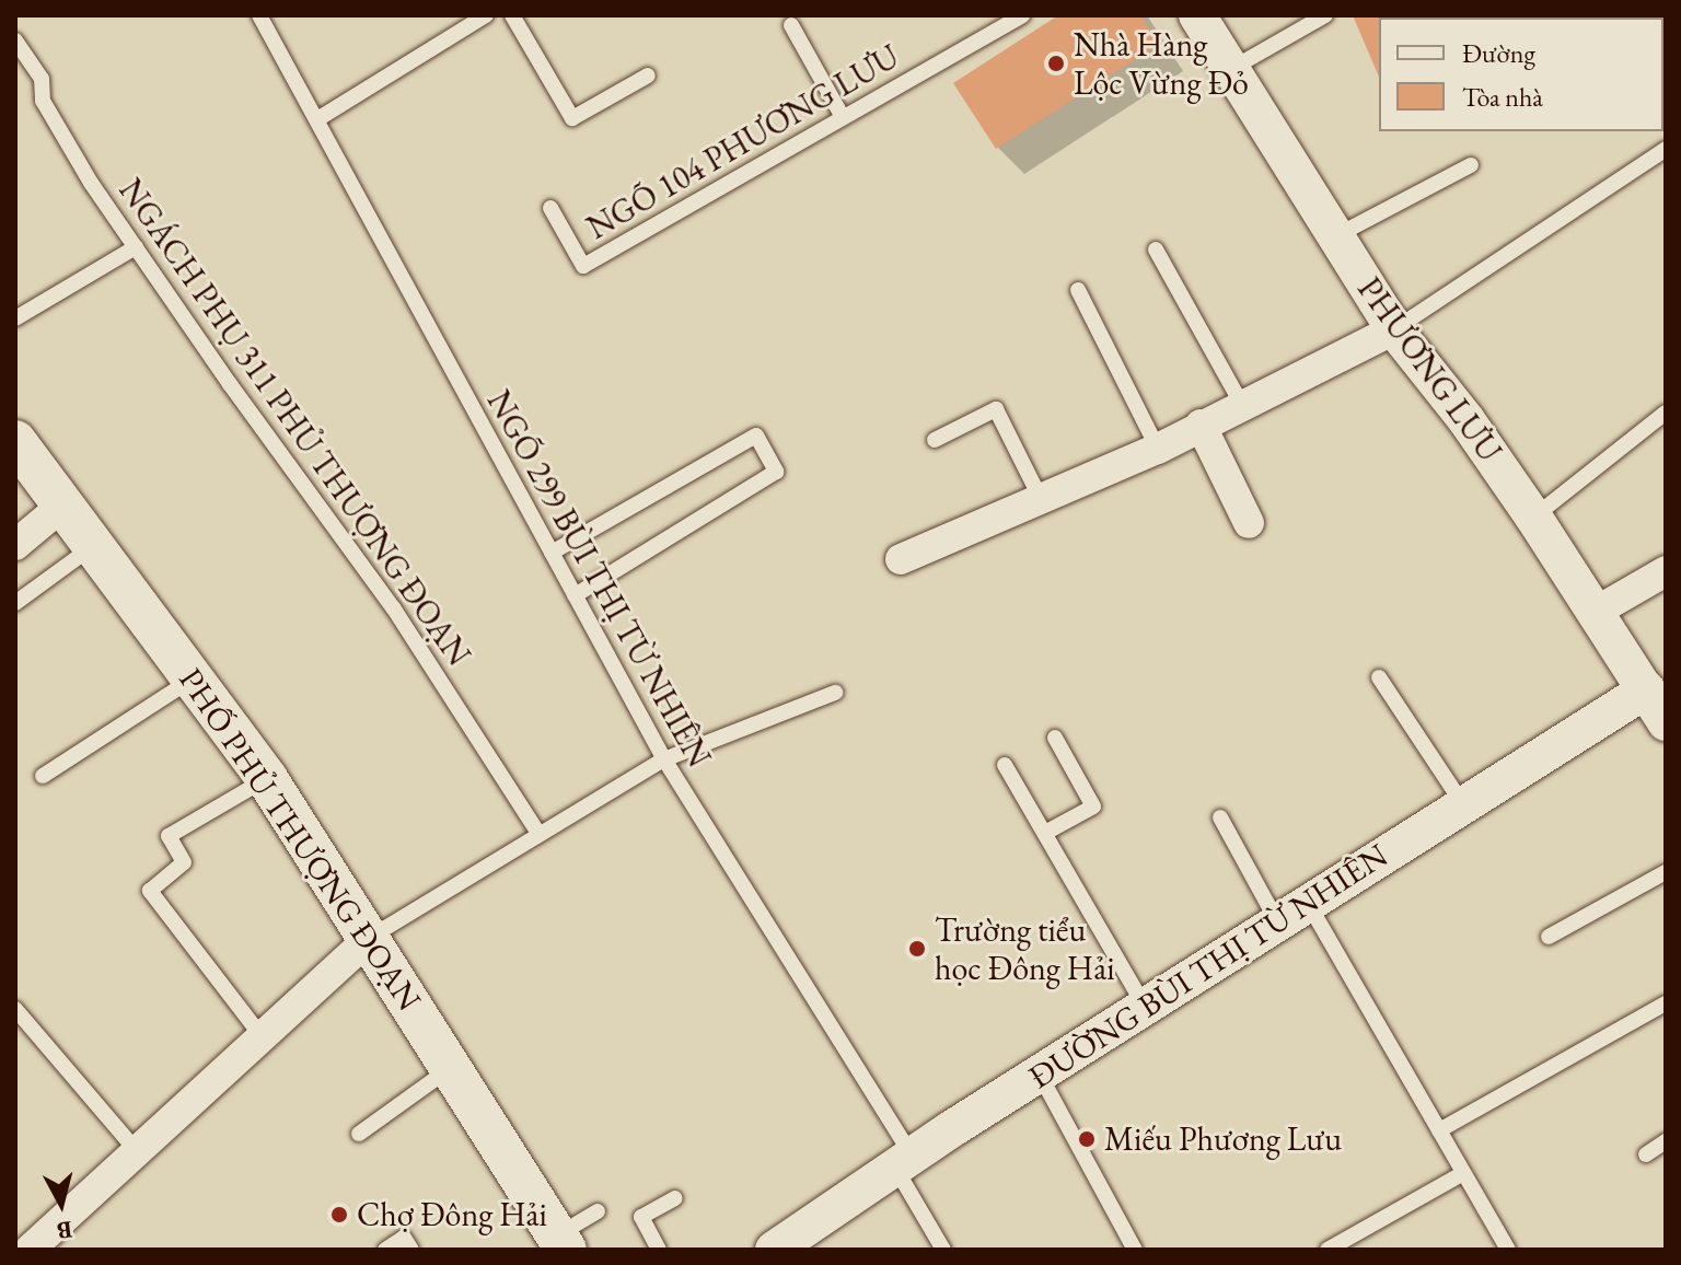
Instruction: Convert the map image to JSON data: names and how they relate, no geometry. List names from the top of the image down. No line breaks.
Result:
{"streets":{"main road":["PHỐ PHỦ THƯỢNG ĐOẠN"],"street":["PHƯƠNG LƯU","ĐƯỜNG BÙI THỊ TỪ NHIÊN"],"lane":["NGÕ 104 PHƯƠNG LƯU","NGÁCH PHỤ 311 PHỦ THƯỢNG ĐOẠN","NGÕ 299 BÙI THỊ TỪ NHIÊN"]},"crossings":[["PHƯƠNG LƯU","ĐƯỜNG BÙI THỊ TỪ NHIÊN"],["NGÕ 299 BÙI THỊ TỪ NHIÊN","ĐƯỜNG BÙI THỊ TỪ NHIÊN"]],"places":["Nhà Hàng Lộc Vừng Đỏ","Trường tiểu học Đông Hải","Miếu Phương Lưu","Chợ Đông Hải"],"legend":["Đường","Tòa nhà"],"north":"bottom"}
